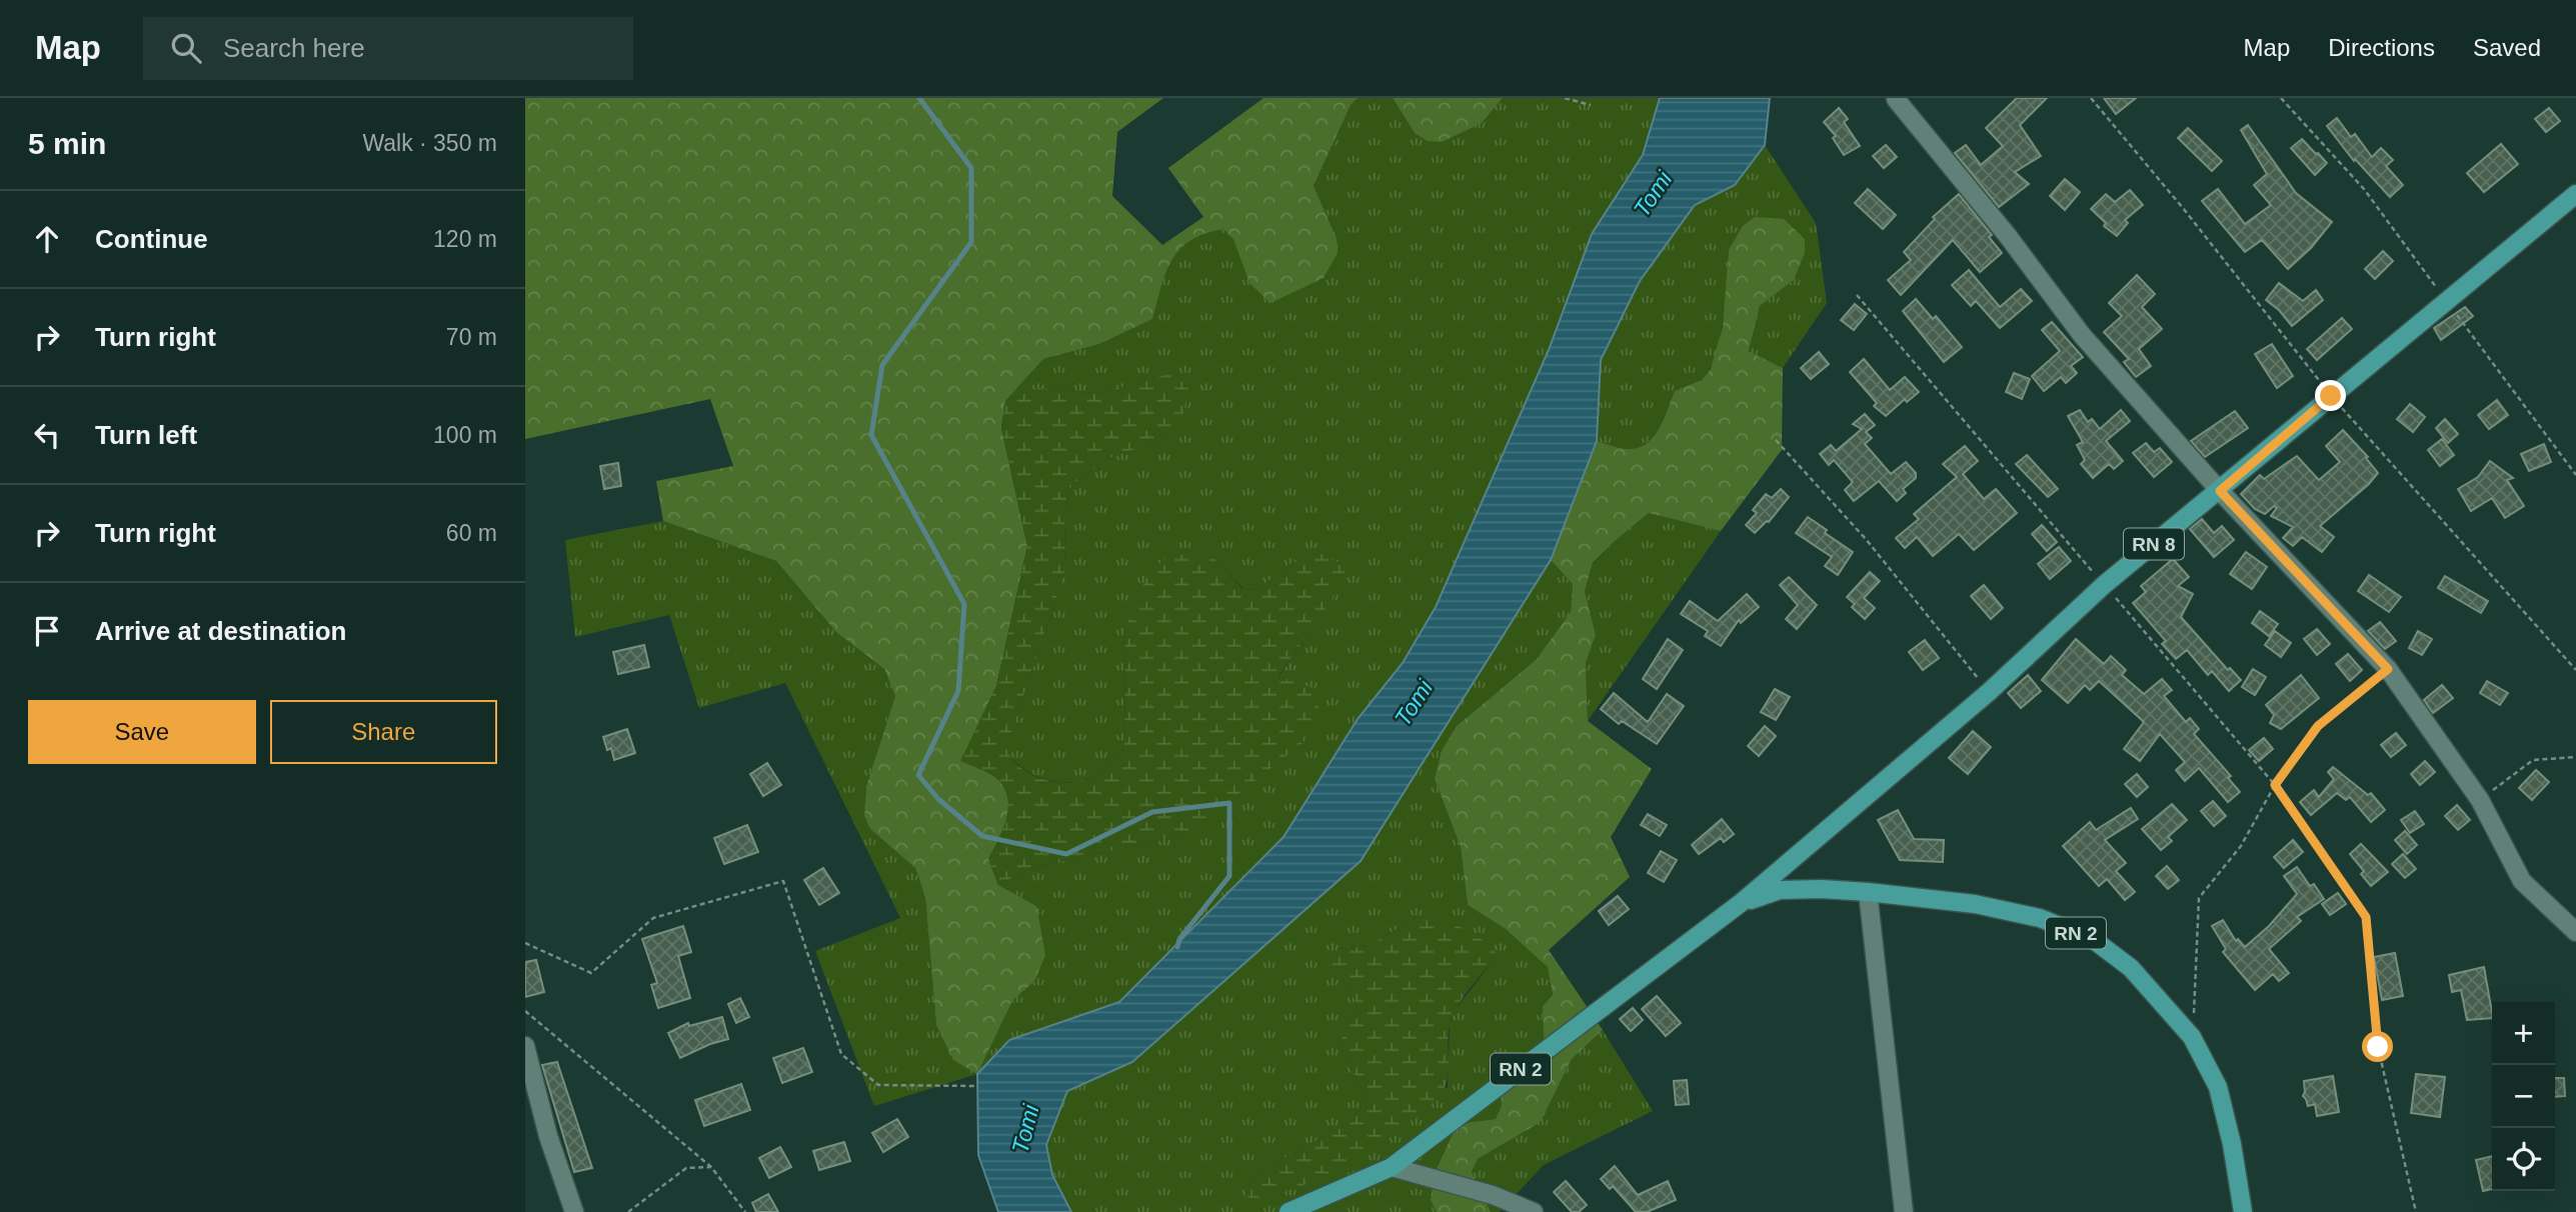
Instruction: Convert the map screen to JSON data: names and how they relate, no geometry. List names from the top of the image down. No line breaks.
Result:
{"streets":{"main road":["RN 8","RN 2"]},"crossings":[["RN 8","RN 2"]],"water":["Tomi"],"page":{"header":"Map","search":"Search here","nav":["Map","Directions","Saved"],"heading":["5 min","Walk · 350 m"],"list":[["Continue","120 m"],["Turn right","70 m"],["Turn left","100 m"],["Turn right","60 m"],"Arrive at destination"],"buttons":["Save","Share"],"map_buttons":["+","−"]}}
